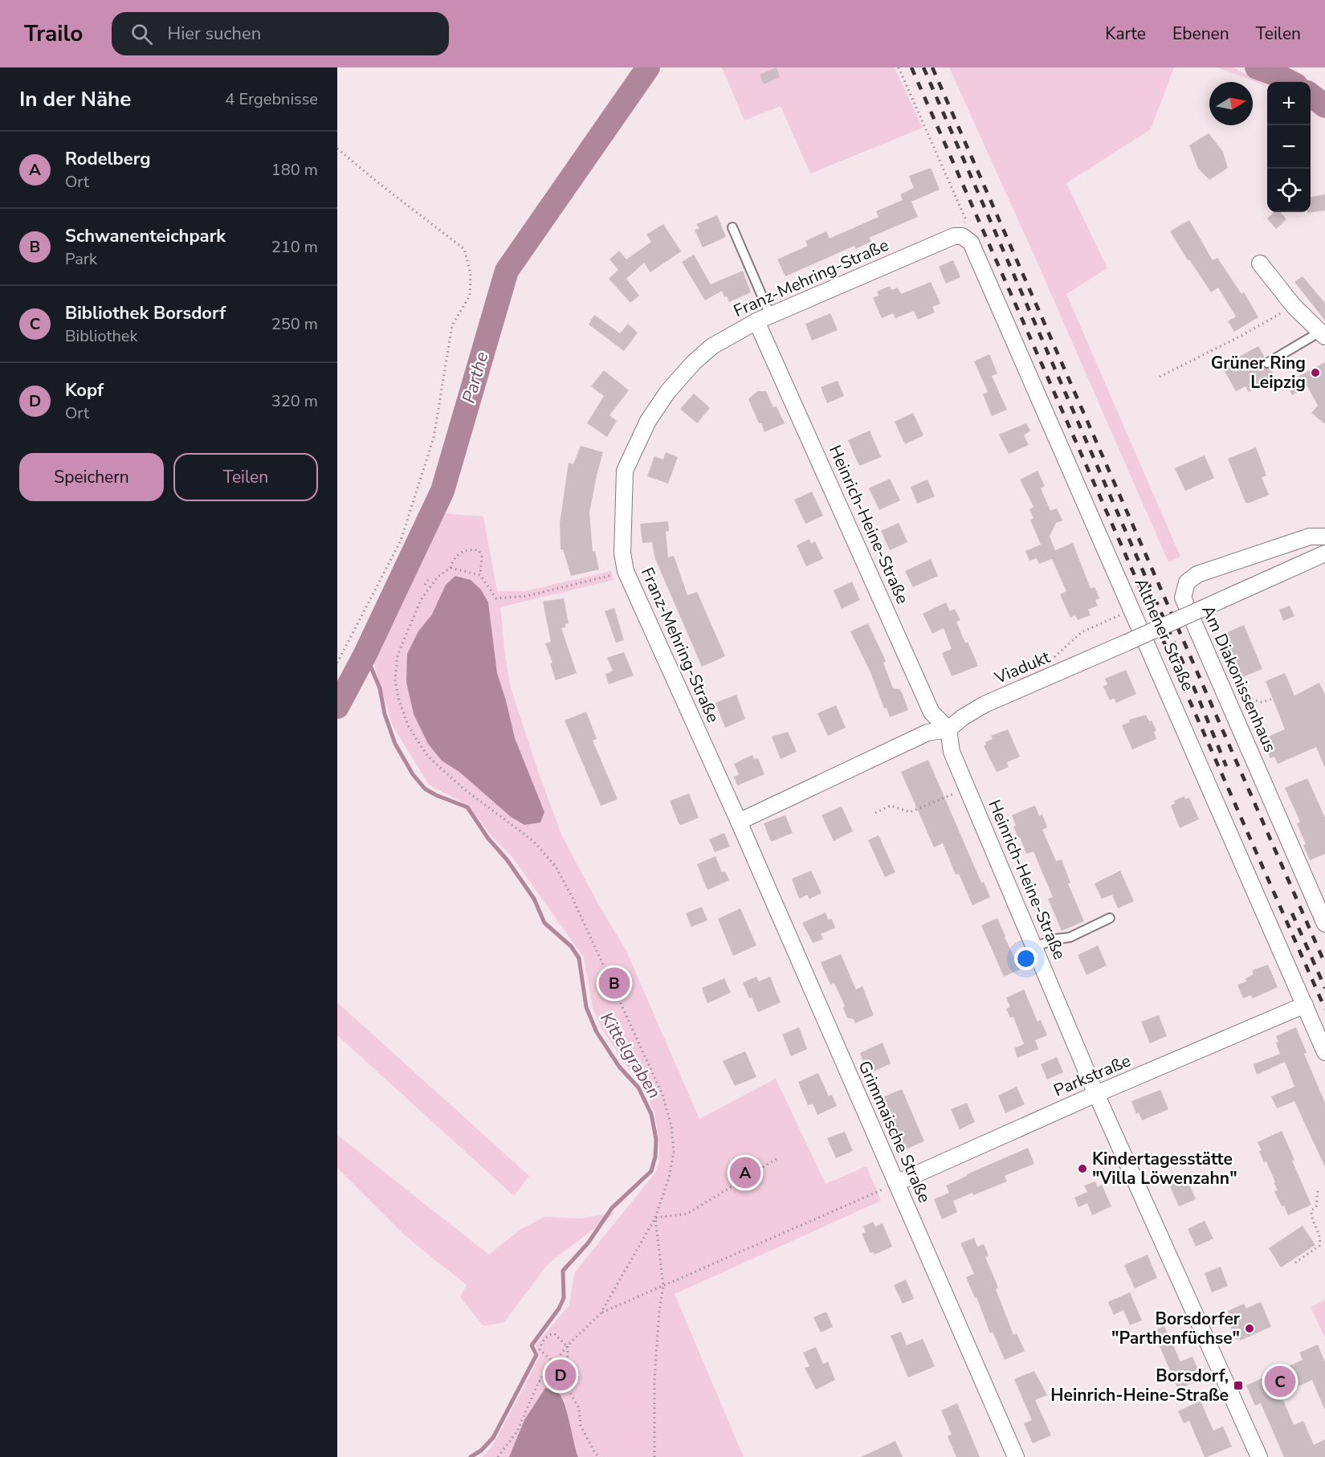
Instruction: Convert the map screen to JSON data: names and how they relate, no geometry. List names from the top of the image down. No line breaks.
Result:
{"streets":{"street":["Franz-Mehring-Straße","Heinrich-Heine-Straße","Althener Straße","Viadukt","Am Diakonissenhaus","Parkstraße","Grimmaische Straße"]},"crossings":[["Franz-Mehring-Straße","Heinrich-Heine-Straße"],["Franz-Mehring-Straße","Althener Straße"],["Franz-Mehring-Straße","Viadukt"],["Franz-Mehring-Straße","Grimmaische Straße"],["Heinrich-Heine-Straße","Viadukt"],["Heinrich-Heine-Straße","Parkstraße"],["Althener Straße","Parkstraße"],["Viadukt","Grimmaische Straße"],["Parkstraße","Grimmaische Straße"]],"water":["Parthe","Kittelgraben"],"places":{"other":["Grüner Ring Leipzig","Kindertagesstätte \"Villa Löwenzahn\"","Borsdorfer \"Parthenfüchse\""],"transit":["Borsdorf, Heinrich-Heine-Straße"]},"north":"right","page":{"header":"Trailo","search":"Hier suchen","nav":["Karte","Ebenen","Teilen"],"heading":["In der Nähe","4 Ergebnisse"],"map_buttons":["+","−"],"list":[{"mark":"A","name":"Rodelberg","note":"Ort","value":"180 m"},{"mark":"B","name":"Schwanenteichpark","note":"Park","value":"210 m"},{"mark":"C","name":"Bibliothek Borsdorf","note":"Bibliothek","value":"250 m"},{"mark":"D","name":"Kopf","note":"Ort","value":"320 m"}],"buttons":["Speichern","Teilen"],"pins":["B","A","D","C"]}}
